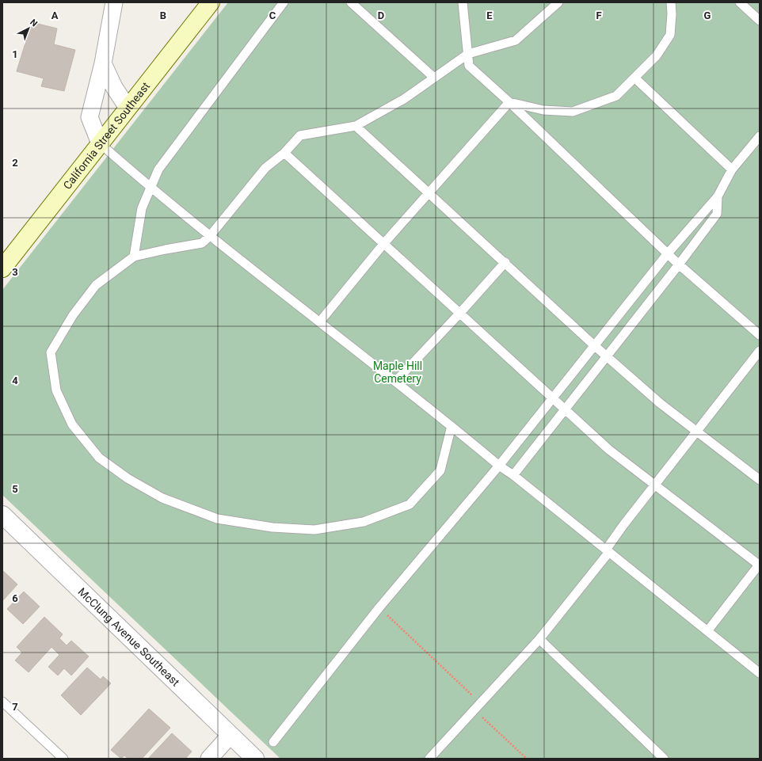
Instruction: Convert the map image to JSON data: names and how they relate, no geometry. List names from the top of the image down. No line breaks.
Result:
{"streets":{"main road":["California Street Southeast"],"street":["McClung Avenue Southeast"]},"parks":["Maple Hill Cemetery"],"north":"top right","grid":{"columns":["A","B","C","D","E","F","G"],"rows":["1","2","3","4","5","6","7"]}}
